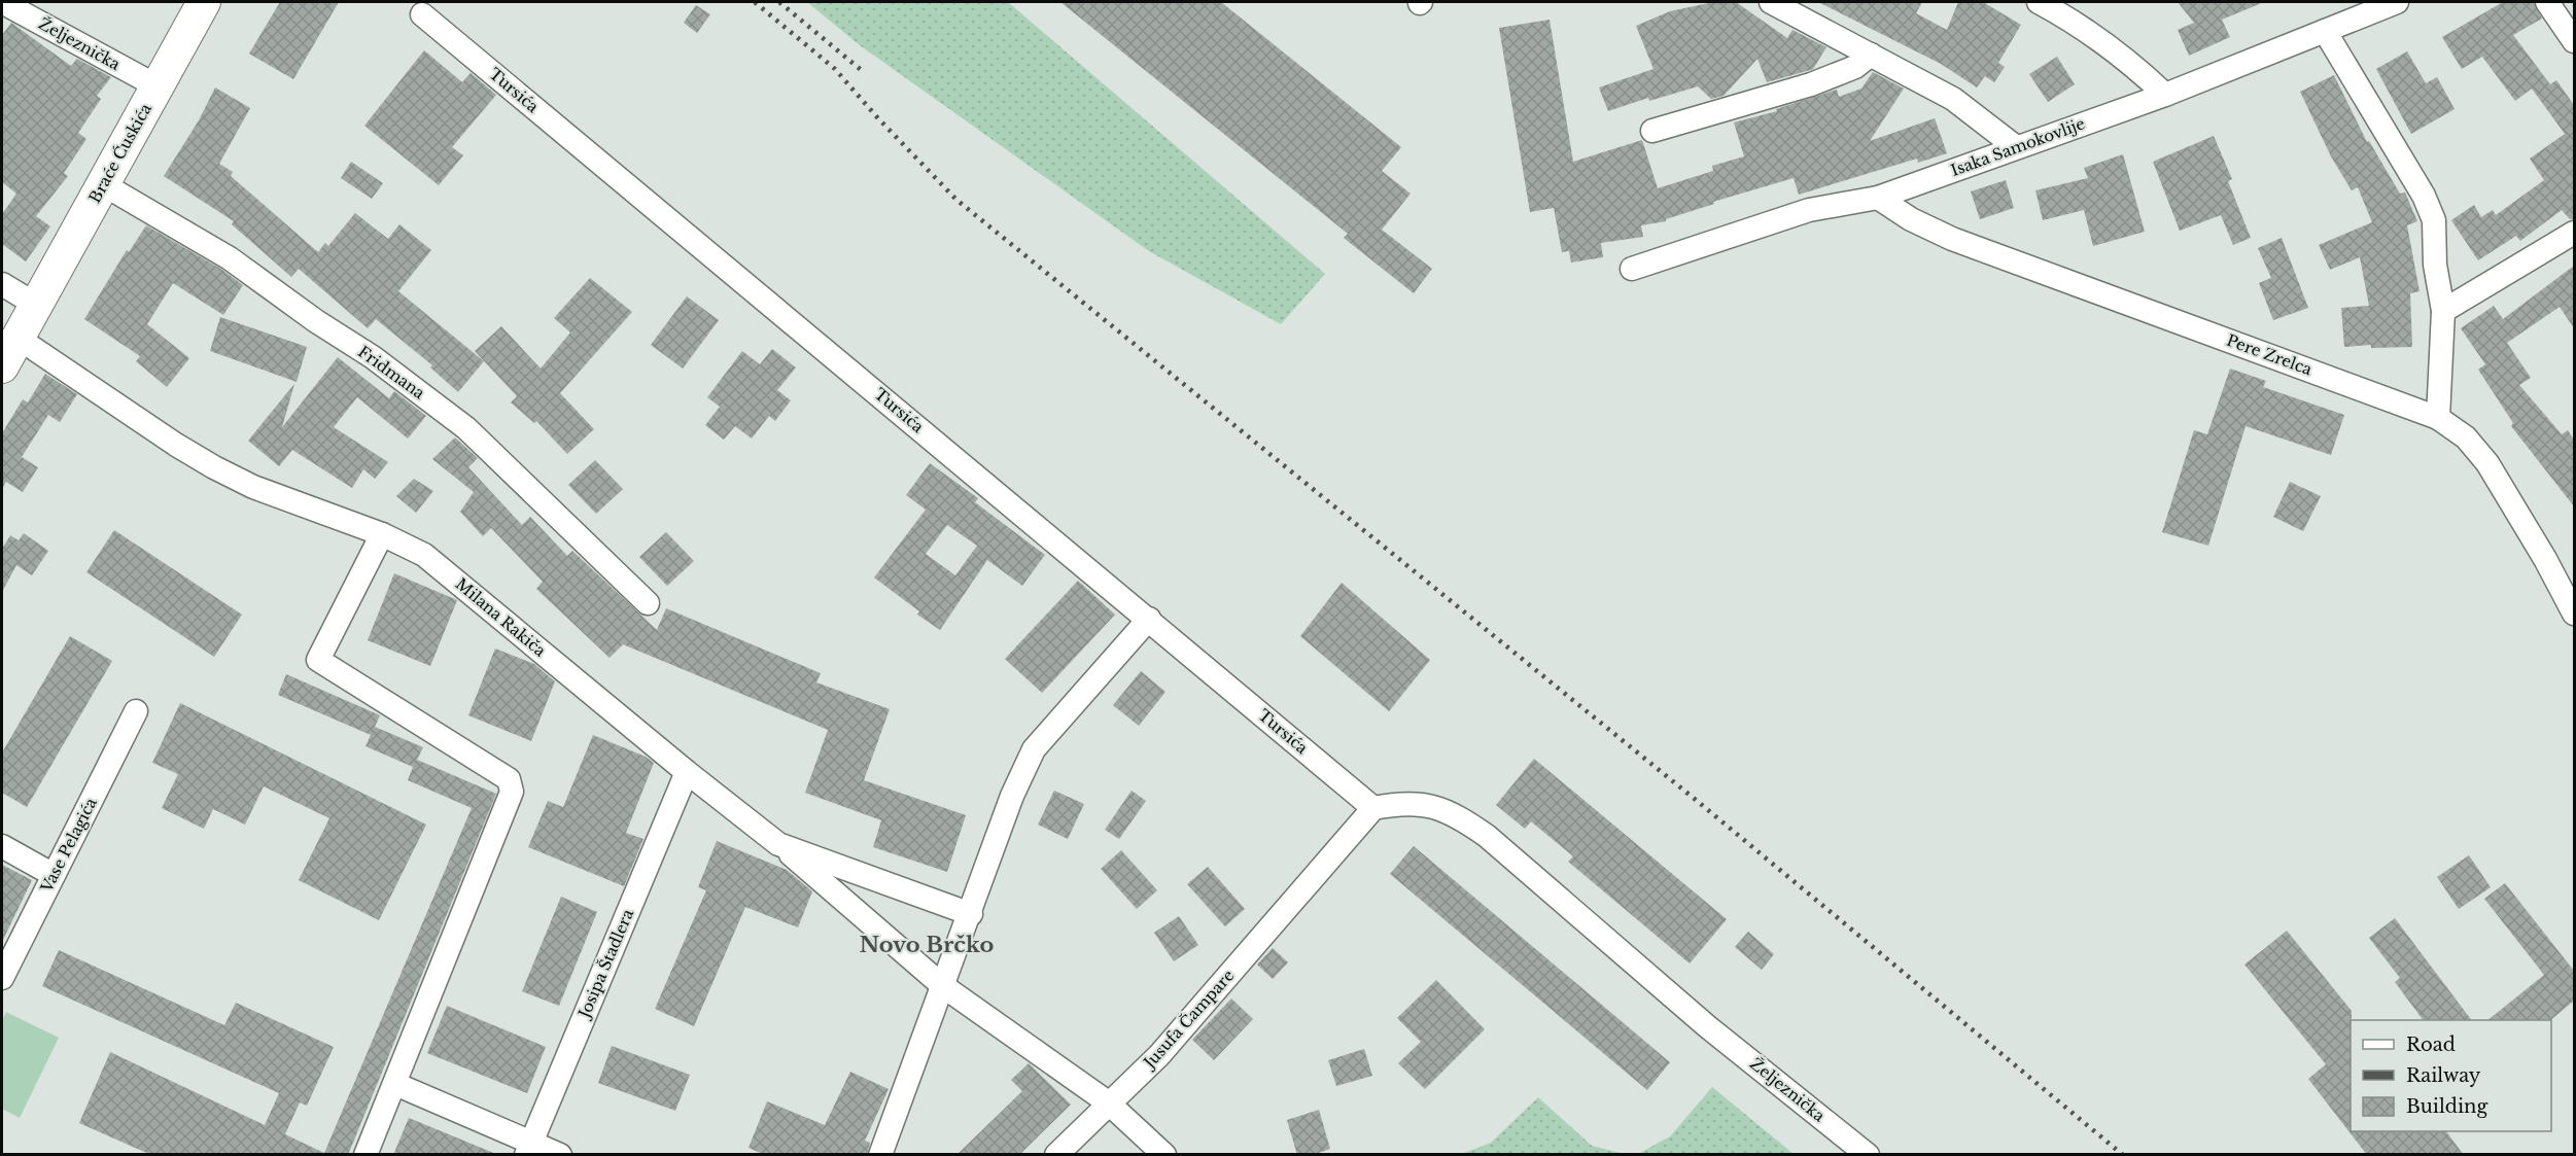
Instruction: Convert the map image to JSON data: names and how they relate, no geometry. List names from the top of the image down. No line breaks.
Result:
{"streets":{"main road":["Braće Ćuskića"],"street":["Željeznička","Tursića","Isaka Samokovlije","Pere Zrelca","Fridmana","Milana Rakiča","Vase Pelagića","Josipa Štadlera","Jusufa Čampare"]},"crossings":[["Željeznička","Tursića"],["Željeznička","Braće Ćuskića"],["Željeznička","Jusufa Čampare"],["Tursića","Jusufa Čampare"],["Isaka Samokovlije","Pere Zrelca"],["Braće Ćuskića","Fridmana"],["Braće Ćuskića","Milana Rakiča"],["Milana Rakiča","Josipa Štadlera"]],"districts":["Novo Brčko"],"legend":["Road","Railway","Building"]}
